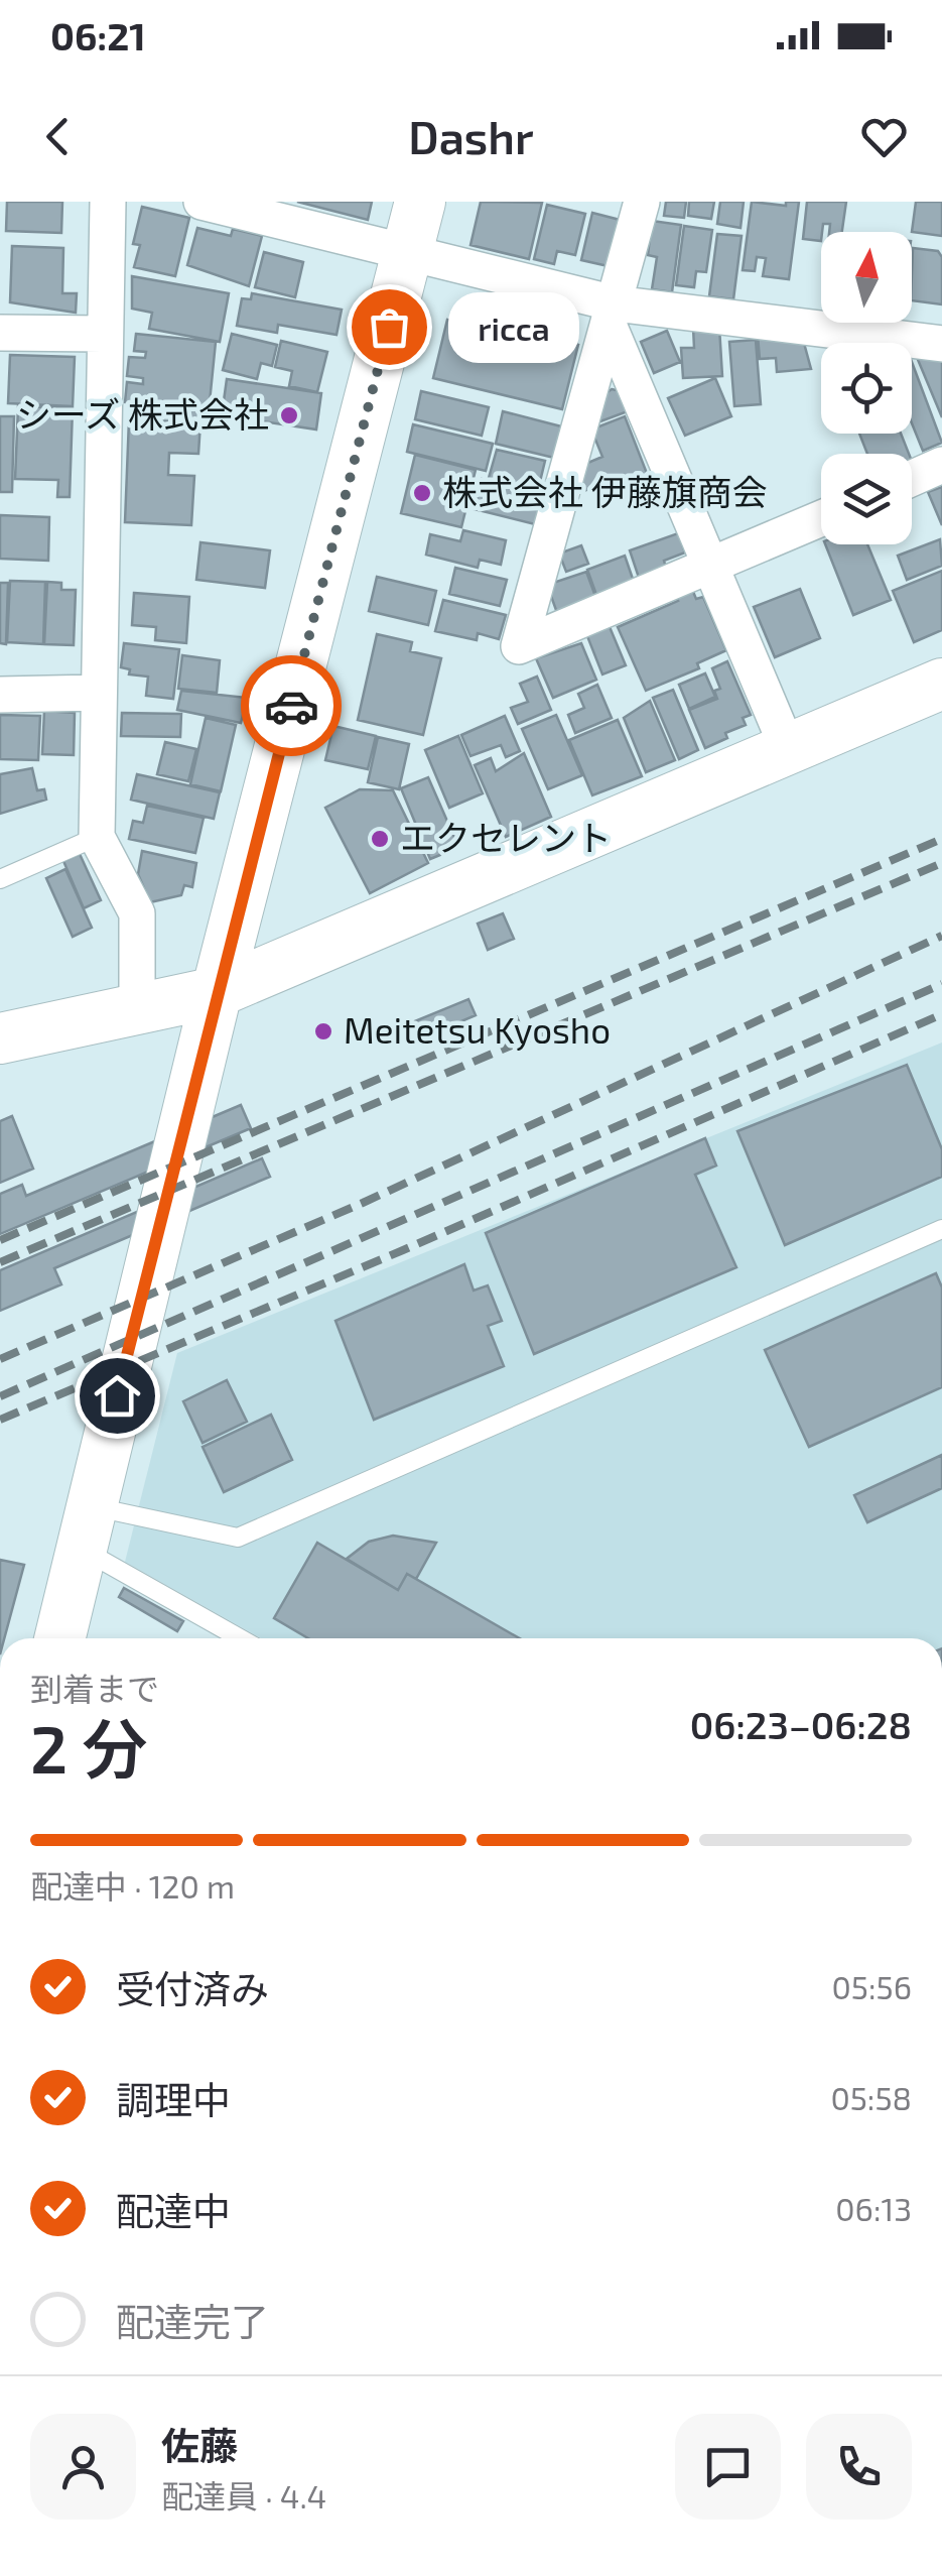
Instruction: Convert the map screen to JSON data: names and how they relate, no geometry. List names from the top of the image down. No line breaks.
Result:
{"places":["ricca","シーズ 株式会社","株式会社 伊藤旗商会","エクセレント","Meitetsu Kyosho"],"north":"top","page":{"status":"06:21","header":"Dashr","bubble":"ricca","heading":["2 分","到着まで","06:23–06:28"],"panel":["佐藤","配達員 · 4.4"],"bar":"配達中 · 120 m","list":[["受付済み","05:56"],["調理中","05:58"],["配達中","06:13"],"配達完了"]}}
